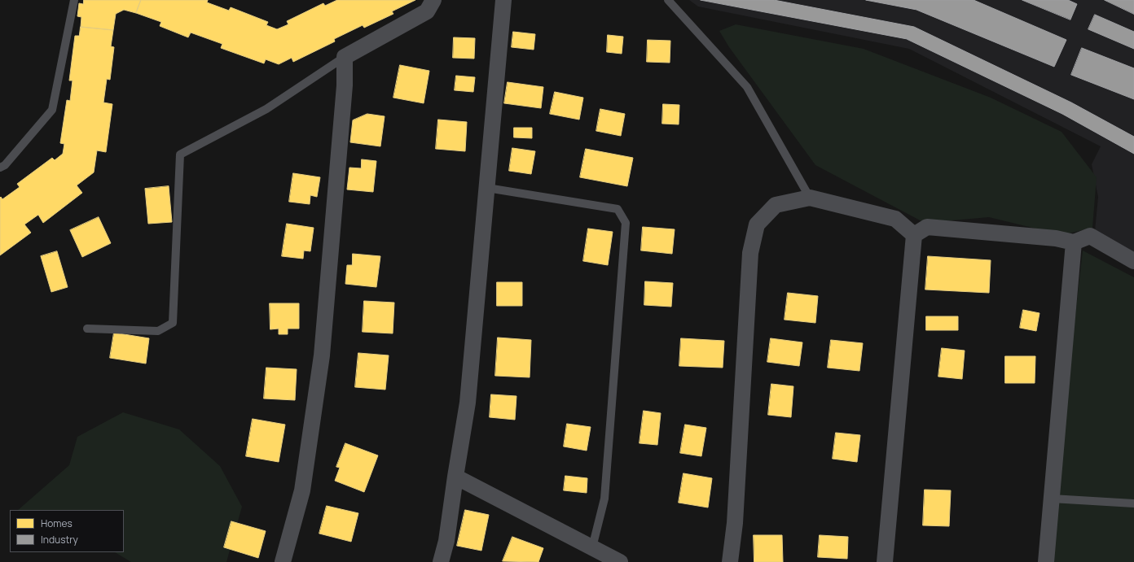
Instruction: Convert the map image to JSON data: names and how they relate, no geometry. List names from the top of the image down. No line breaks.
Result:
{"legend":["Homes","Industry"]}
